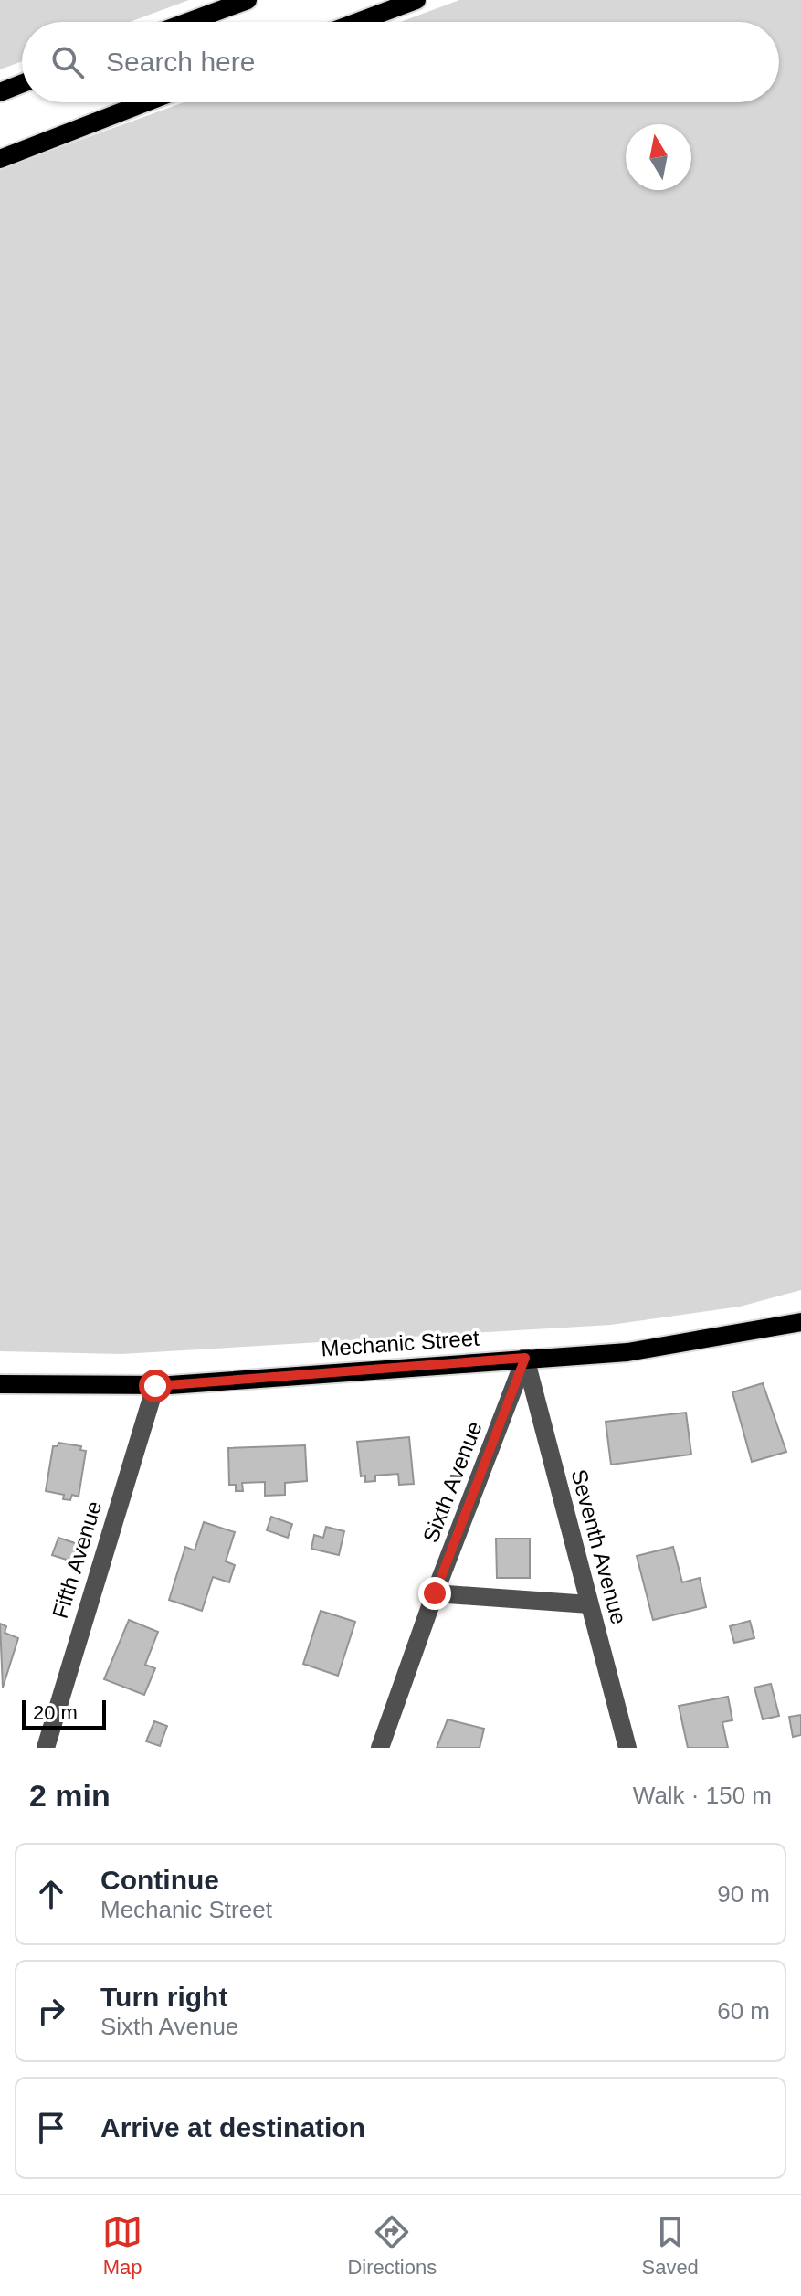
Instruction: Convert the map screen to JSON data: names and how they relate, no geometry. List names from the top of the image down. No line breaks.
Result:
{"streets":{"main road":["Mechanic Street"],"street":["Sixth Avenue","Seventh Avenue","Fifth Avenue"]},"crossings":[["Mechanic Street","Sixth Avenue"],["Mechanic Street","Seventh Avenue"],["Mechanic Street","Fifth Avenue"],["Sixth Avenue","Seventh Avenue"]],"scale_bar":"20 m","north":"top","page":{"search":"Search here","scale":"20 m","heading":["2 min","Walk · 150 m"],"list":[["Continue","Mechanic Street","90 m"],["Turn right","Sixth Avenue","60 m"],"Arrive at destination"],"nav":["Map","Directions","Saved"]}}
